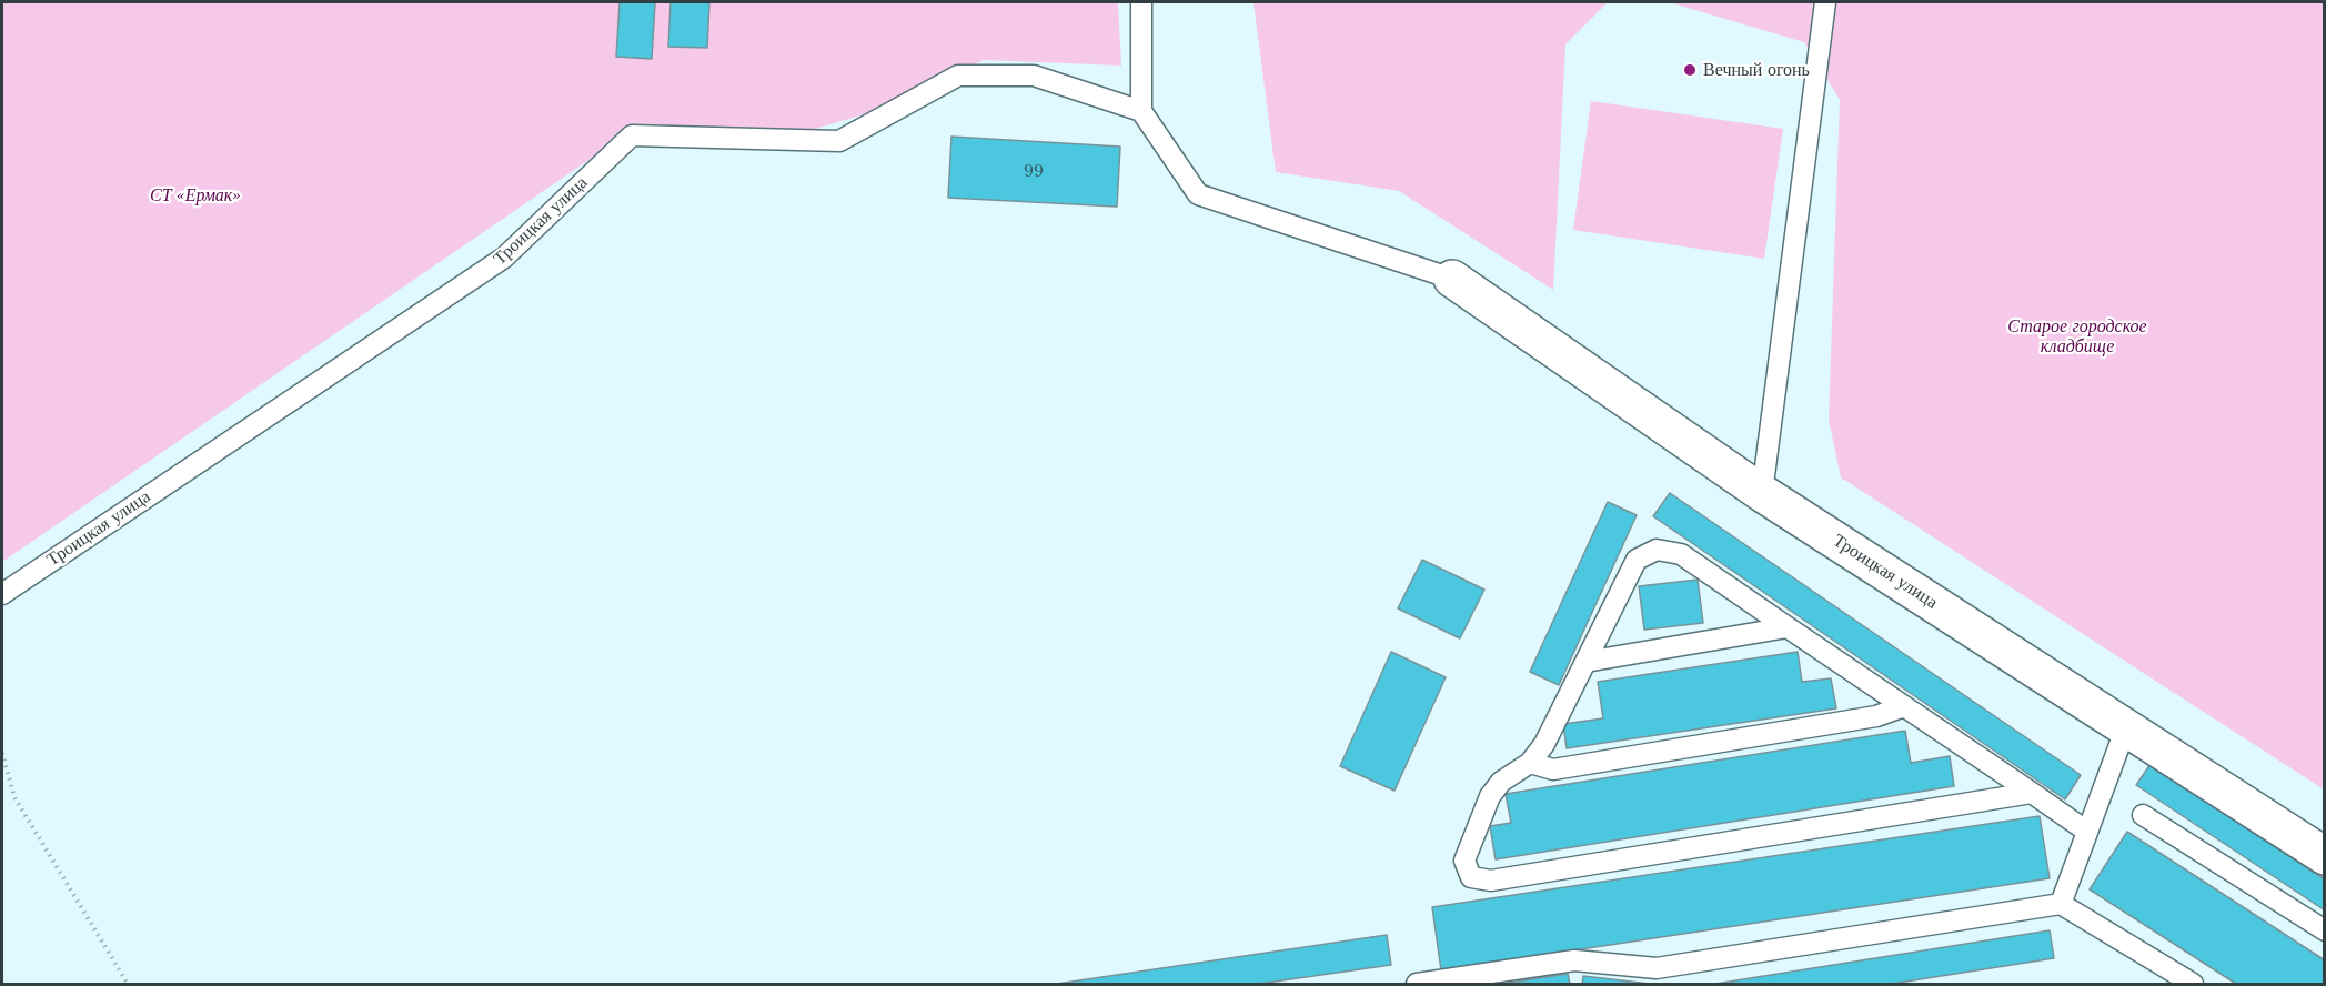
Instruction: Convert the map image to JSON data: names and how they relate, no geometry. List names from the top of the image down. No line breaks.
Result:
{"streets":{"street":["Троицкая улица"]},"parks":["СТ «Ермак»","Старое городское кладбище"],"places":["Вечный огонь"],"house_numbers":["99"]}
